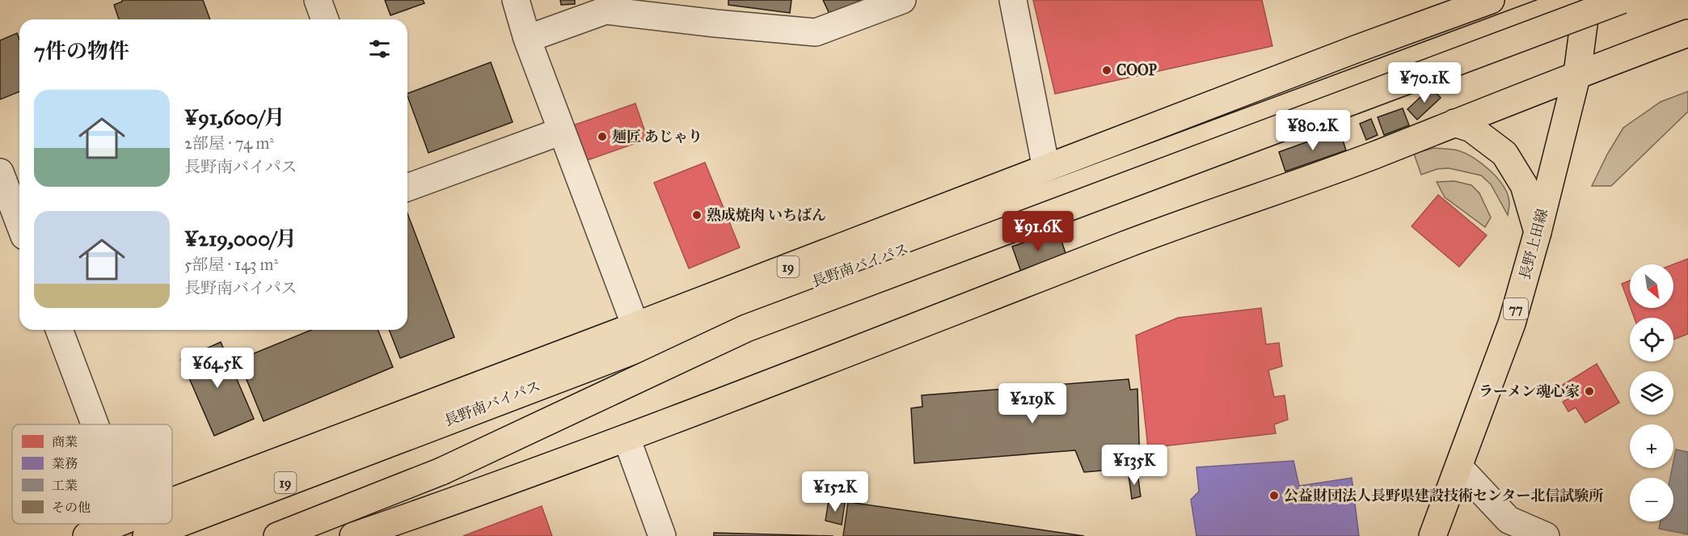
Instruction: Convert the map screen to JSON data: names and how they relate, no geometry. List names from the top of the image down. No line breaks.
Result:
{"streets":{"main road":["長野上田線","長野南バイパス","19","77"]},"places":["COOP","麺匠 あじゃり","熟成焼肉 いちばん","ラーメン魂心家","公益財団法人長野県建設技術センター北信試験所"],"legend":["商業","業務","工業","その他"],"north":"bottom right","page":{"heading":"7件の物件","price":["¥70.1K","¥80.2K","¥91.6K","¥64.5K","¥219K","¥135K","¥152K"],"list":[{"name":"¥91,600/月","note":"2部屋 · 74 m² · 長野南バイパス"},{"name":"¥219,000/月","note":"5部屋 · 143 m² · 長野南バイパス"}],"map_buttons":["+","−"]}}
